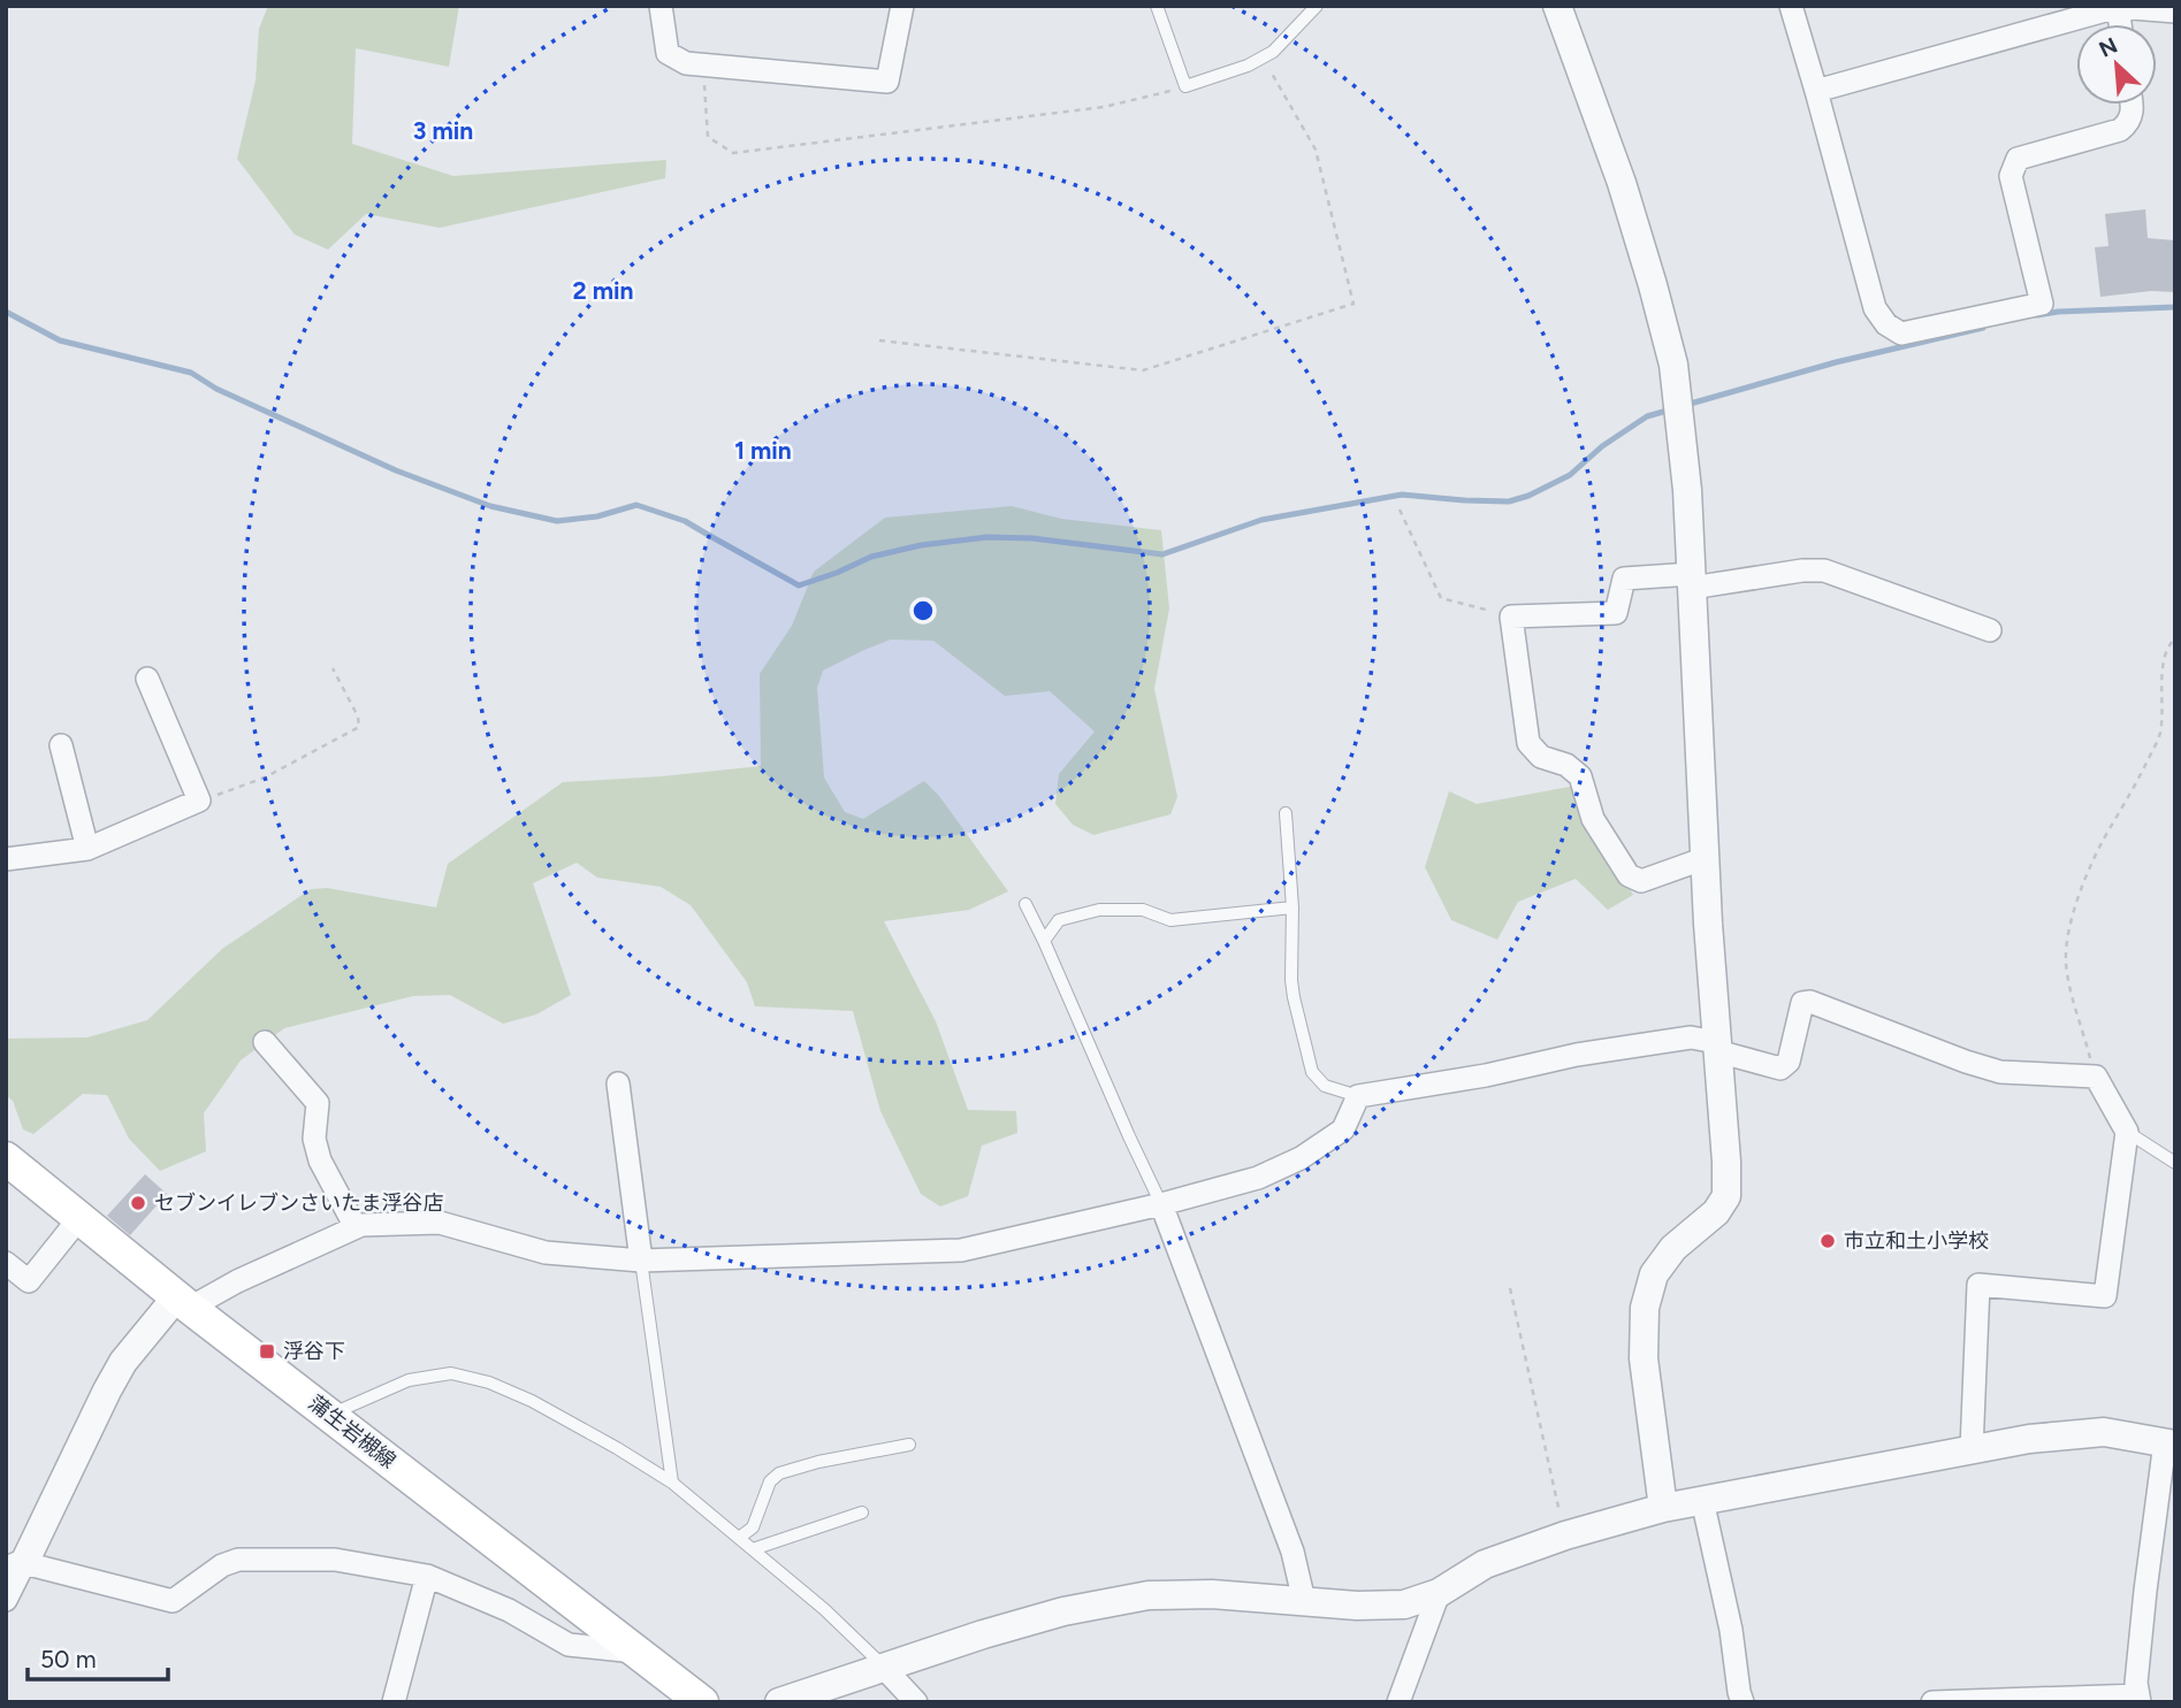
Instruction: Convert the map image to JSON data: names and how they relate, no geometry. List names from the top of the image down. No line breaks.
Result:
{"streets":{"main road":["蒲生岩槻線"]},"places":{"other":["セブンイレブンさいたま浮谷店","市立和土小学校"],"transit":["浮谷下"]},"scale_bar":"50 m","north":"top left","rings":["3 min","2 min","1 min"]}
